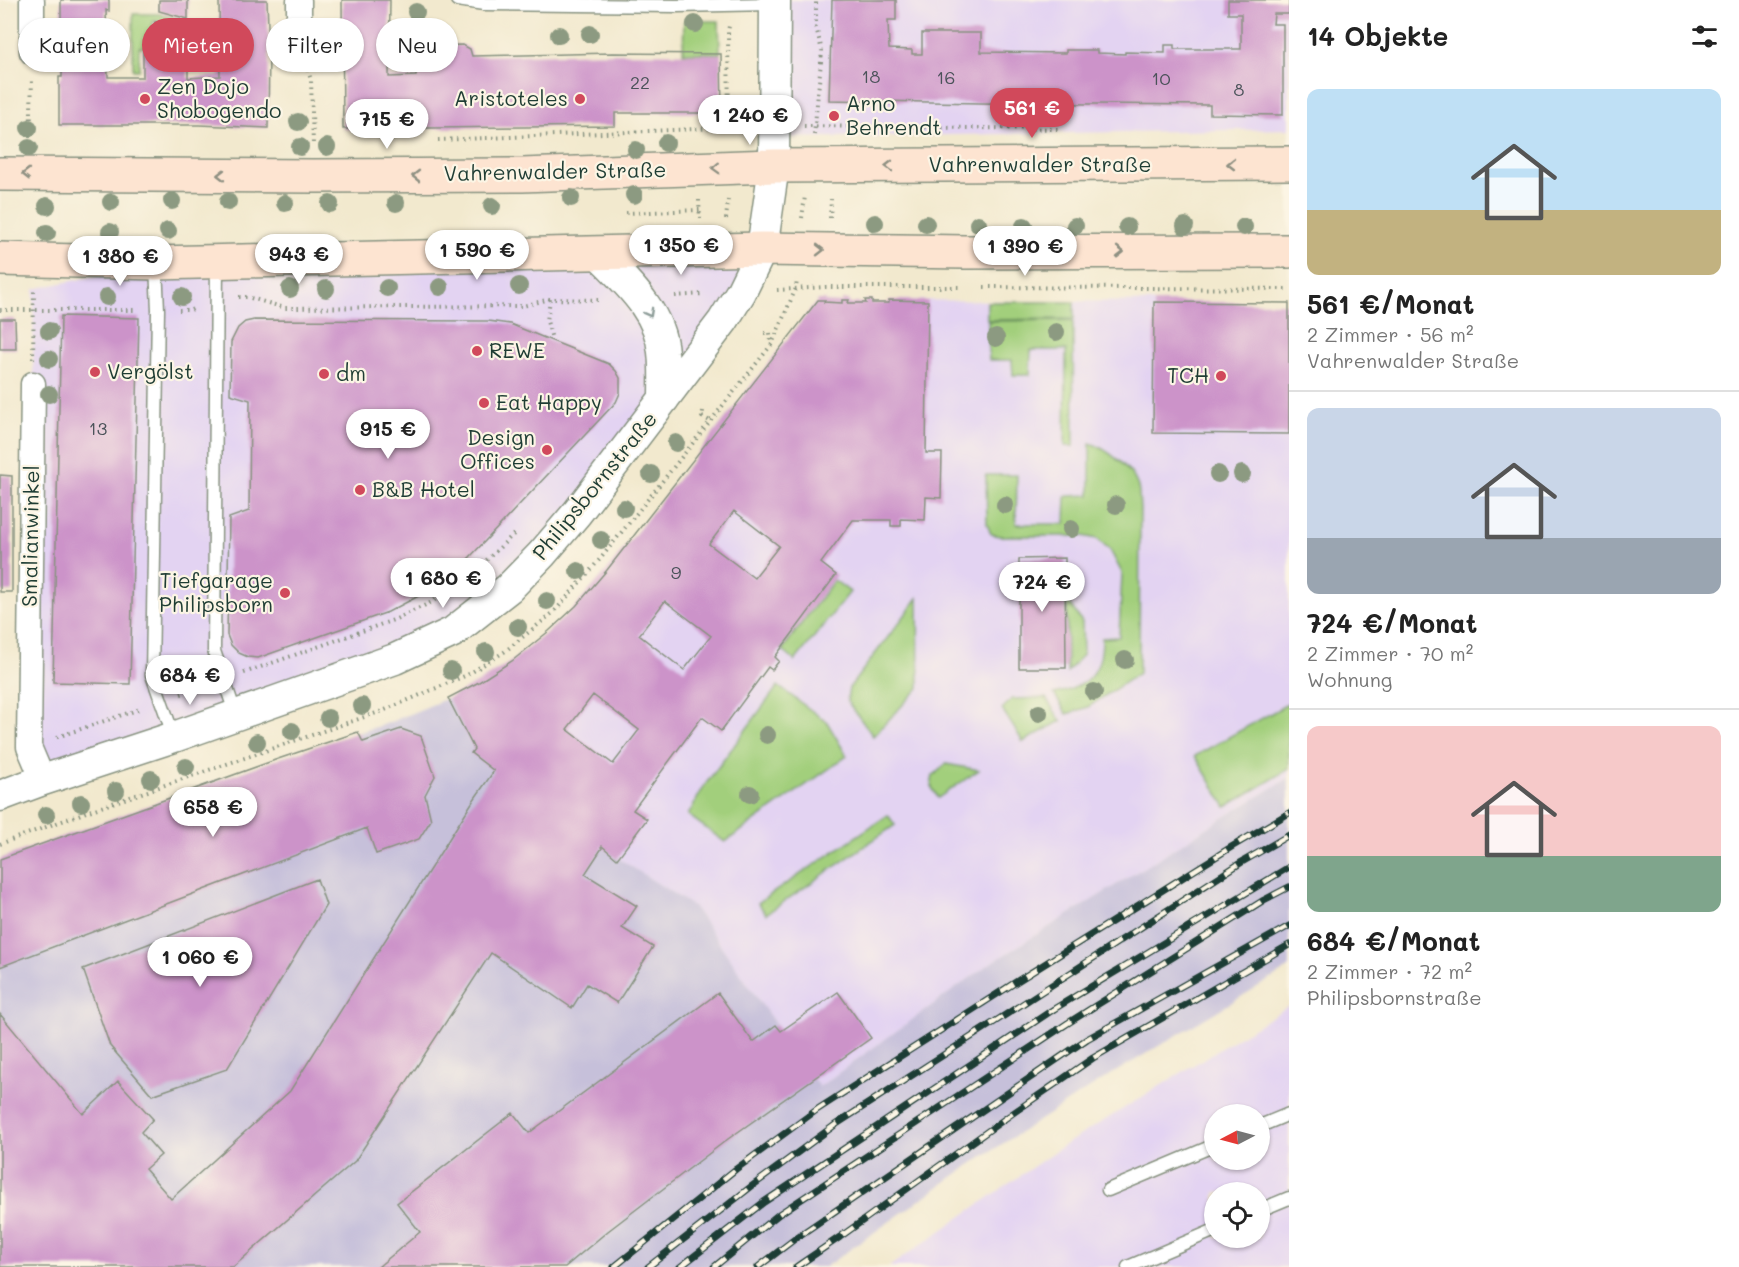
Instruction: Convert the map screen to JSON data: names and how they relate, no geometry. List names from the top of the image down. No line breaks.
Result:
{"streets":{"main road":["Vahrenwalder Straße"],"street":["Philipsbornstraße","Smalianwinkel"]},"crossings":[["Vahrenwalder Straße","Philipsbornstraße"],["Philipsbornstraße","Smalianwinkel"]],"places":["Zen Dojo Shobogendo","Aristoteles","Arno Behrendt","REWE","Vergölst","dm","TCH","Eat Happy","Design Offices","B&B Hotel","Tiefgarage Philipsborn"],"house_numbers":["18","16","10","22","8","13","9"],"north":"left","page":{"heading":"14 Objekte","chip":["Kaufen","Mieten","Filter","Neu"],"list":[{"name":"561 €/Monat","note":"2 Zimmer · 56 m² · Vahrenwalder Straße"},{"name":"724 €/Monat","note":"2 Zimmer · 70 m² · Wohnung"},{"name":"684 €/Monat","note":"2 Zimmer · 72 m² · Philipsbornstraße"}],"price":["561 €","1 240 €","715 €","1 350 €","1 390 €","1 590 €","943 €","1 380 €","915 €","1 680 €","724 €","684 €","658 €","1 060 €"]}}
